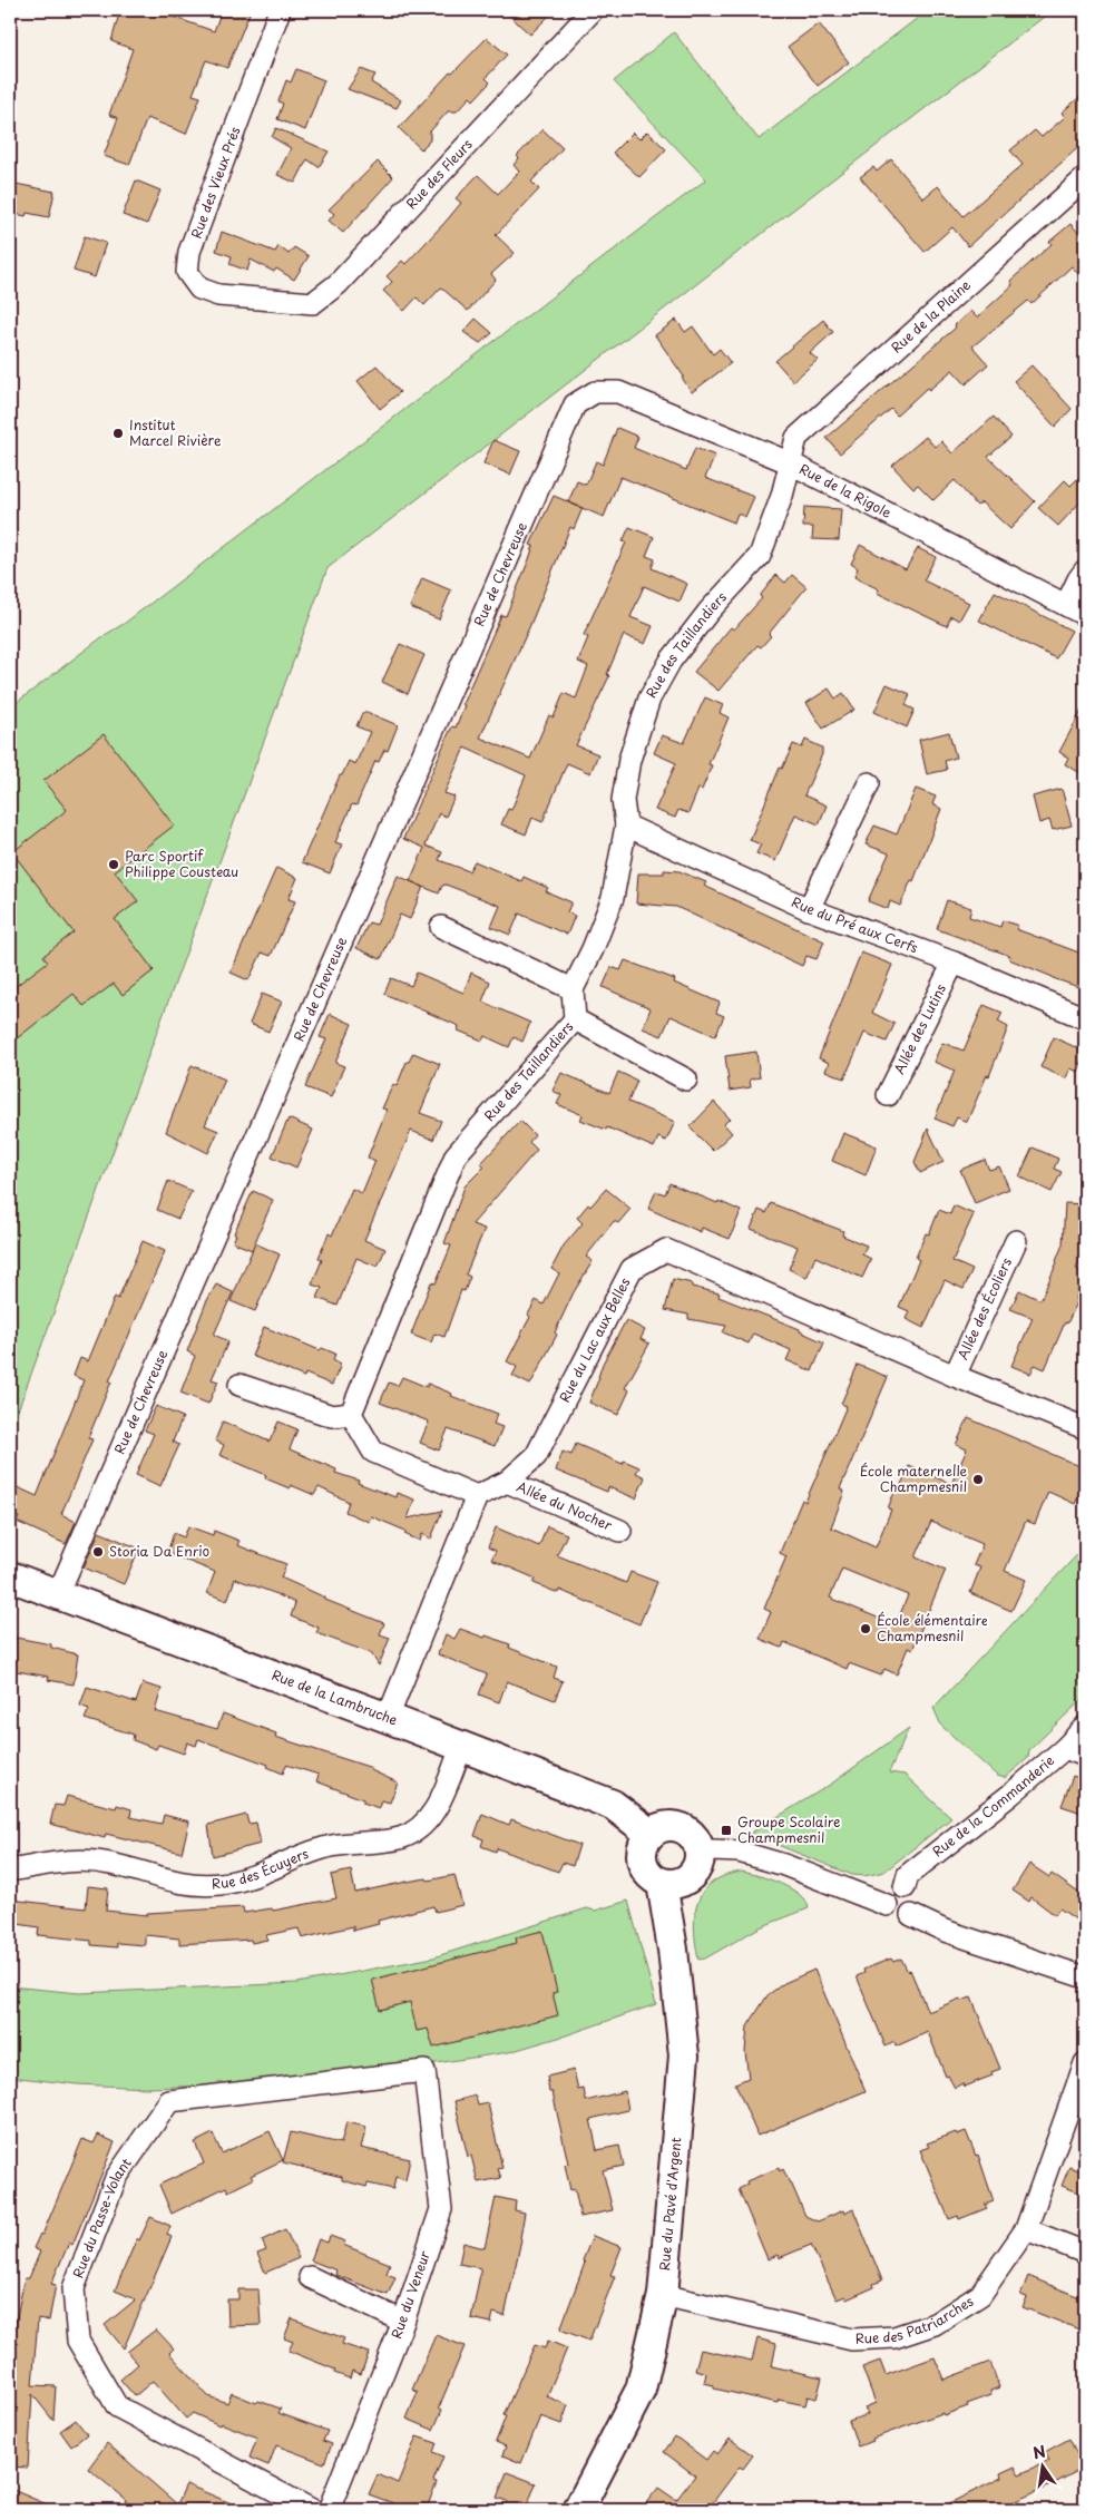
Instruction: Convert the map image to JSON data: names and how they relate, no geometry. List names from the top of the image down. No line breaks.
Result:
{"streets":{"street":["Rue des Fleurs","Rue des Vieux Prés","Rue de la Plaine","Rue de la Rigole","Rue de Chevreuse","Rue des Taillandiers","Rue du Pré aux Cerfs","Allée des Lutins","Allée des Écoliers","Rue du Lac aux Belles","Allée du Nocher","Rue de la Lambruche","Rue de la Commanderie","Rue des Écuyers","Rue du Pavé d'Argent","Rue du Passe-Volant","Rue du Veneur","Rue des Patriarches"]},"crossings":[["Rue des Fleurs","Rue des Vieux Prés"],["Rue de la Plaine","Rue de la Rigole"],["Rue de la Plaine","Rue des Taillandiers"],["Rue de la Rigole","Rue de Chevreuse"],["Rue de la Rigole","Rue des Taillandiers"],["Rue de Chevreuse","Rue de la Lambruche"],["Rue des Taillandiers","Rue du Pré aux Cerfs"],["Rue du Pré aux Cerfs","Allée des Lutins"],["Allée des Écoliers","Rue du Lac aux Belles"],["Rue du Lac aux Belles","Allée du Nocher"],["Rue de la Lambruche","Rue des Écuyers"],["Rue de la Lambruche","Rue du Pavé d'Argent"],["Rue du Pavé d'Argent","Rue des Patriarches"],["Rue du Passe-Volant","Rue du Veneur"]],"places":{"other":["Institut Marcel Rivière","Parc Sportif Philippe Cousteau","École maternelle Champmesnil","Storia Da Enrio","École élémentaire Champmesnil"],"transit":["Groupe Scolaire Champmesnil"]},"north":"top"}
